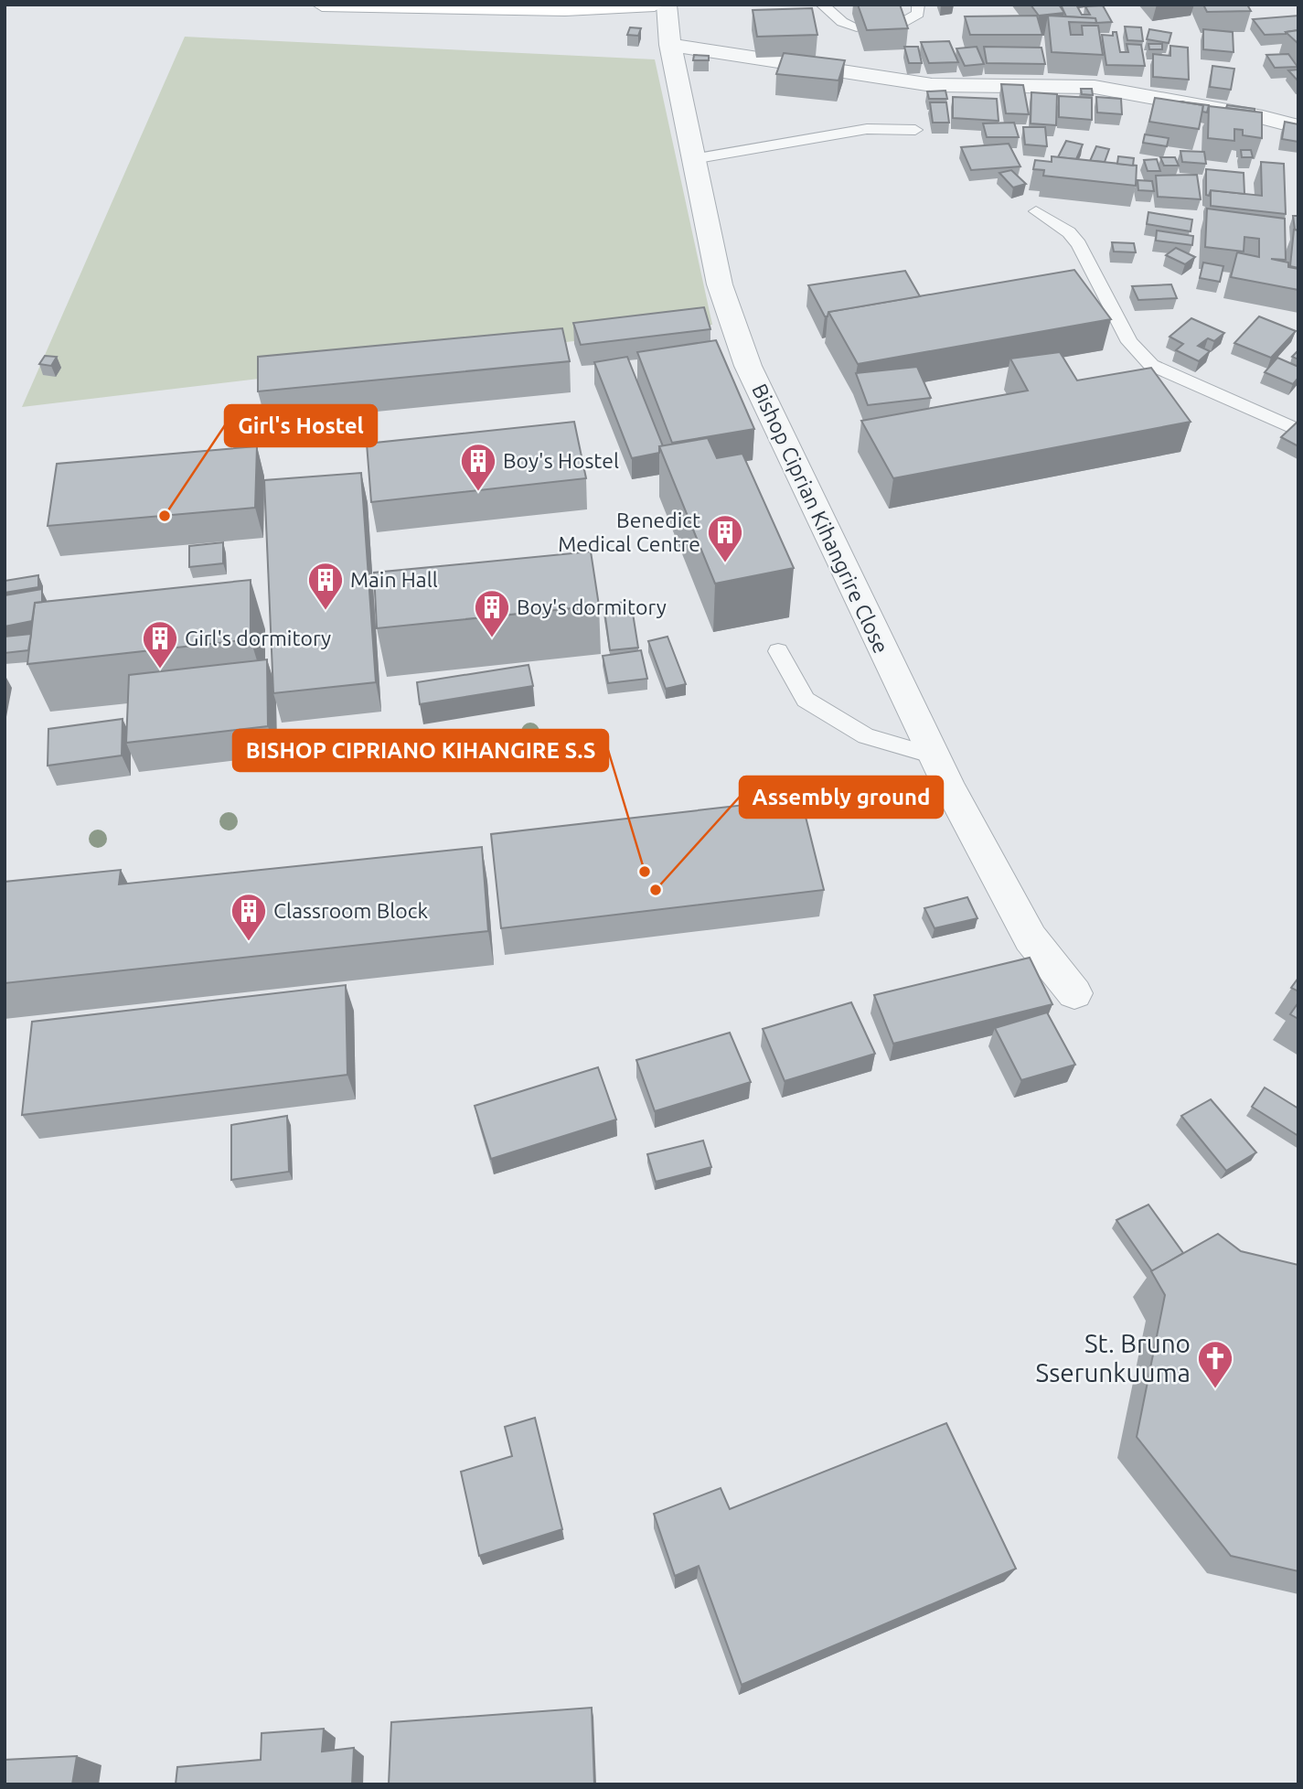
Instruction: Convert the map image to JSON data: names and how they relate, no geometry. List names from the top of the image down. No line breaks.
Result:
{"streets":{"street":["Bishop Ciprian Kihangrire Close"]},"places":{"building":["Boy's Hostel","Benedict Medical Centre","Main Hall","Boy's dormitory","Girl's dormitory","Classroom Block"],"other":["Girl's Hostel","BISHOP CIPRIANO KIHANGIRE S.S","Assembly ground"],"church":["St. Bruno Sserunkuuma"]}}
